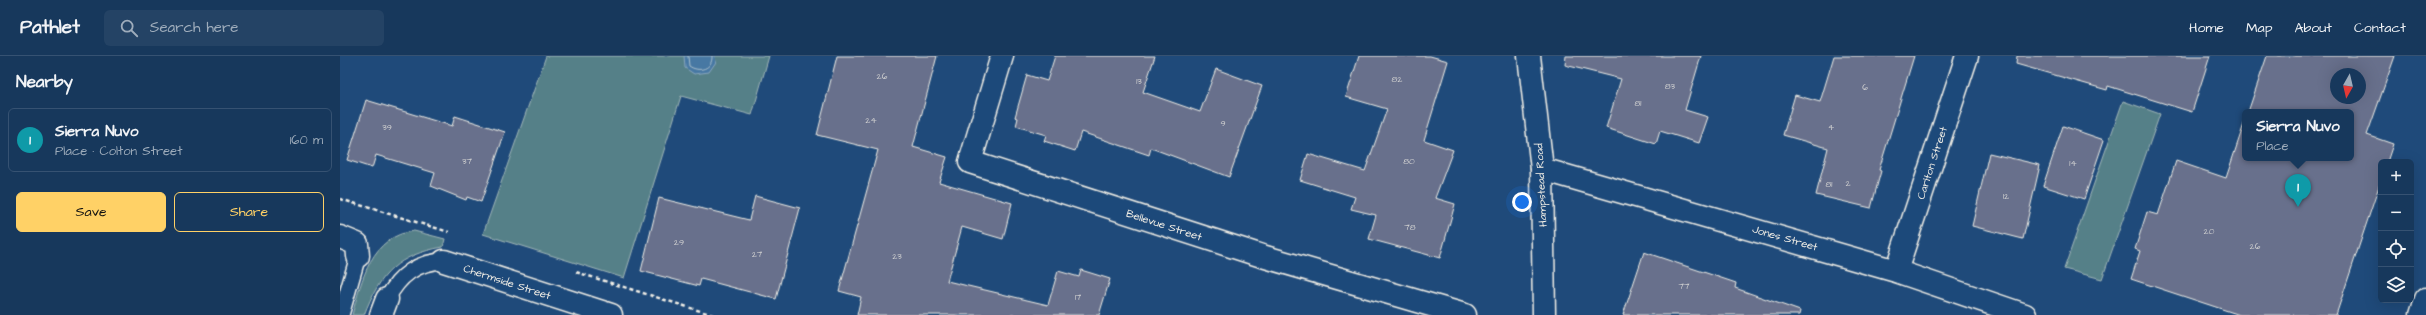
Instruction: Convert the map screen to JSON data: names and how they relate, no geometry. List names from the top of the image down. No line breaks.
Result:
{"streets":{"street":["Carlton Street","Hampstead Road","Bellevue Street","Jones Street","Chermside Street"]},"crossings":[["Carlton Street","Jones Street"],["Hampstead Road","Jones Street"]],"house_numbers":["26","82","13","83","6","81","24","9","39","4","37","80","14","2","81","12","78","20","29","26","27","23","77","17"],"north":"bottom","page":{"header":"Pathlet","search":"Search here","nav":["Home","Map","About","Contact"],"heading":"Nearby","list":[{"mark":"1","name":"Sierra Nuvo","note":"Place · Colton Street","value":"160 m"}],"popup":["Sierra Nuvo","Place"],"map_buttons":["+","−"],"pins":"1","buttons":["Save","Share"]}}
